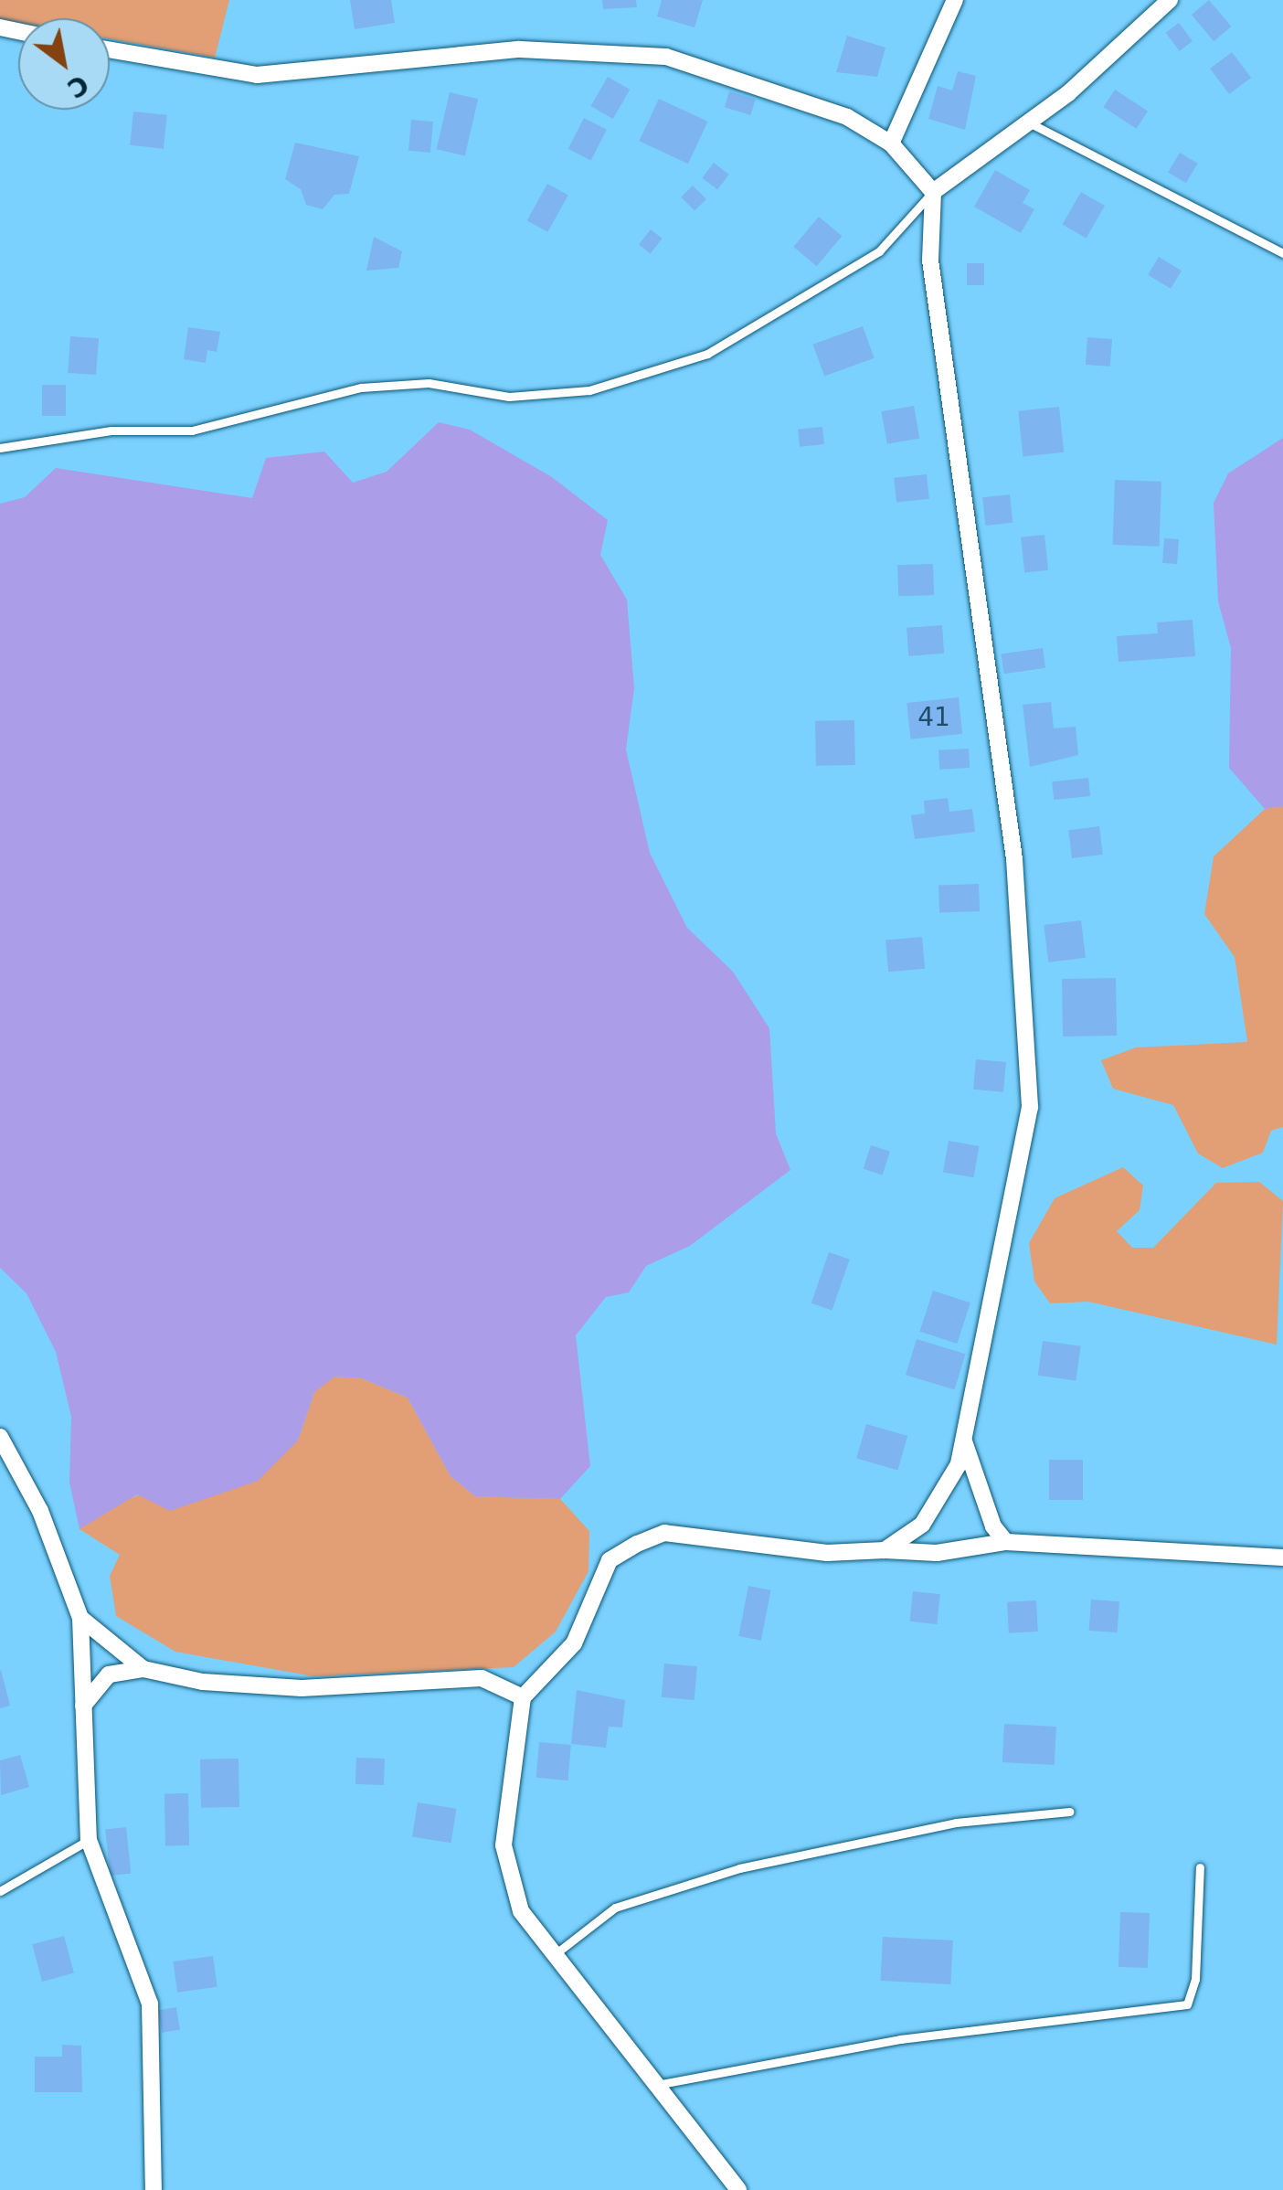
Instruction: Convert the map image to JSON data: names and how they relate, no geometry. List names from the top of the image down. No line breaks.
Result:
{"house_numbers":["41"],"north":"bottom right"}
